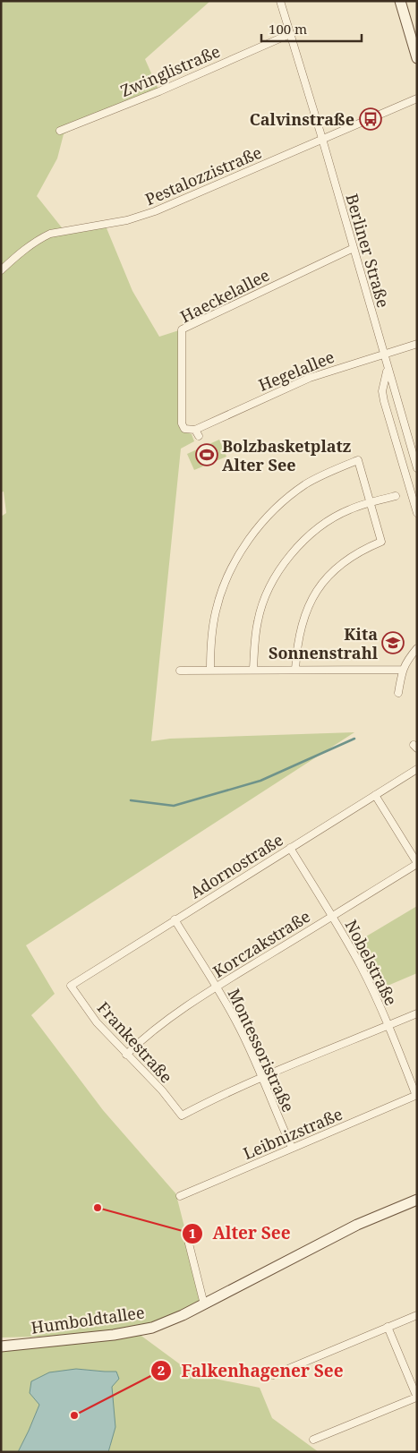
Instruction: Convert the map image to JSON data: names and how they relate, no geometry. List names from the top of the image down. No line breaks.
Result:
{"streets":{"street":["Zwinglistraße","Pestalozzistraße","Berliner Straße","Haeckelallee","Hegelallee","Adornostraße","Korczakstraße","Nobelstraße","Frankestraße","Montessoristraße","Leibnizstraße","Humboldtallee"]},"crossings":[["Pestalozzistraße","Berliner Straße"],["Berliner Straße","Haeckelallee"],["Berliner Straße","Hegelallee"],["Haeckelallee","Hegelallee"],["Adornostraße","Nobelstraße"],["Adornostraße","Frankestraße"],["Adornostraße","Montessoristraße"],["Korczakstraße","Nobelstraße"],["Korczakstraße","Frankestraße"],["Korczakstraße","Montessoristraße"],["Nobelstraße","Leibnizstraße"],["Frankestraße","Montessoristraße"],["Montessoristraße","Leibnizstraße"]],"places":{"bus stop":["Calvinstraße"],"sports":["Bolzbasketplatz Alter See"],"school or university":["Kita Sonnenstrahl"],"other":["Alter See","Falkenhagener See"]},"scale_bar":"100 m"}
